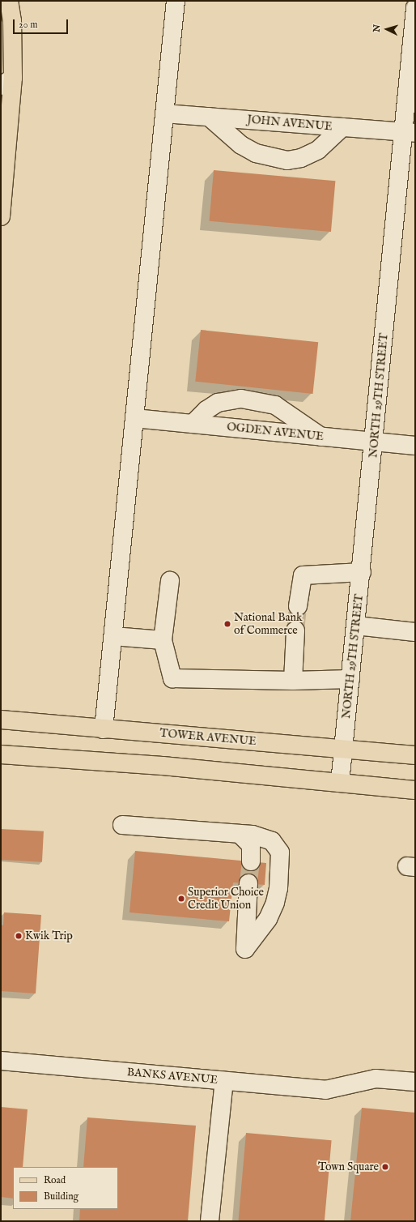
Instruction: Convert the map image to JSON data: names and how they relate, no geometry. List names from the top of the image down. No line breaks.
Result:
{"streets":{"main road":["TOWER AVENUE"],"street":["JOHN AVENUE","NORTH 29TH STREET","OGDEN AVENUE","BANKS AVENUE"]},"crossings":[["JOHN AVENUE","NORTH 29TH STREET"],["NORTH 29TH STREET","OGDEN AVENUE"],["NORTH 29TH STREET","TOWER AVENUE"]],"places":["National Bank of Commerce","Superior Choice Credit Union","Kwik Trip","Town Square"],"legend":["Road","Building"],"scale_bar":"20 m","north":"left"}
